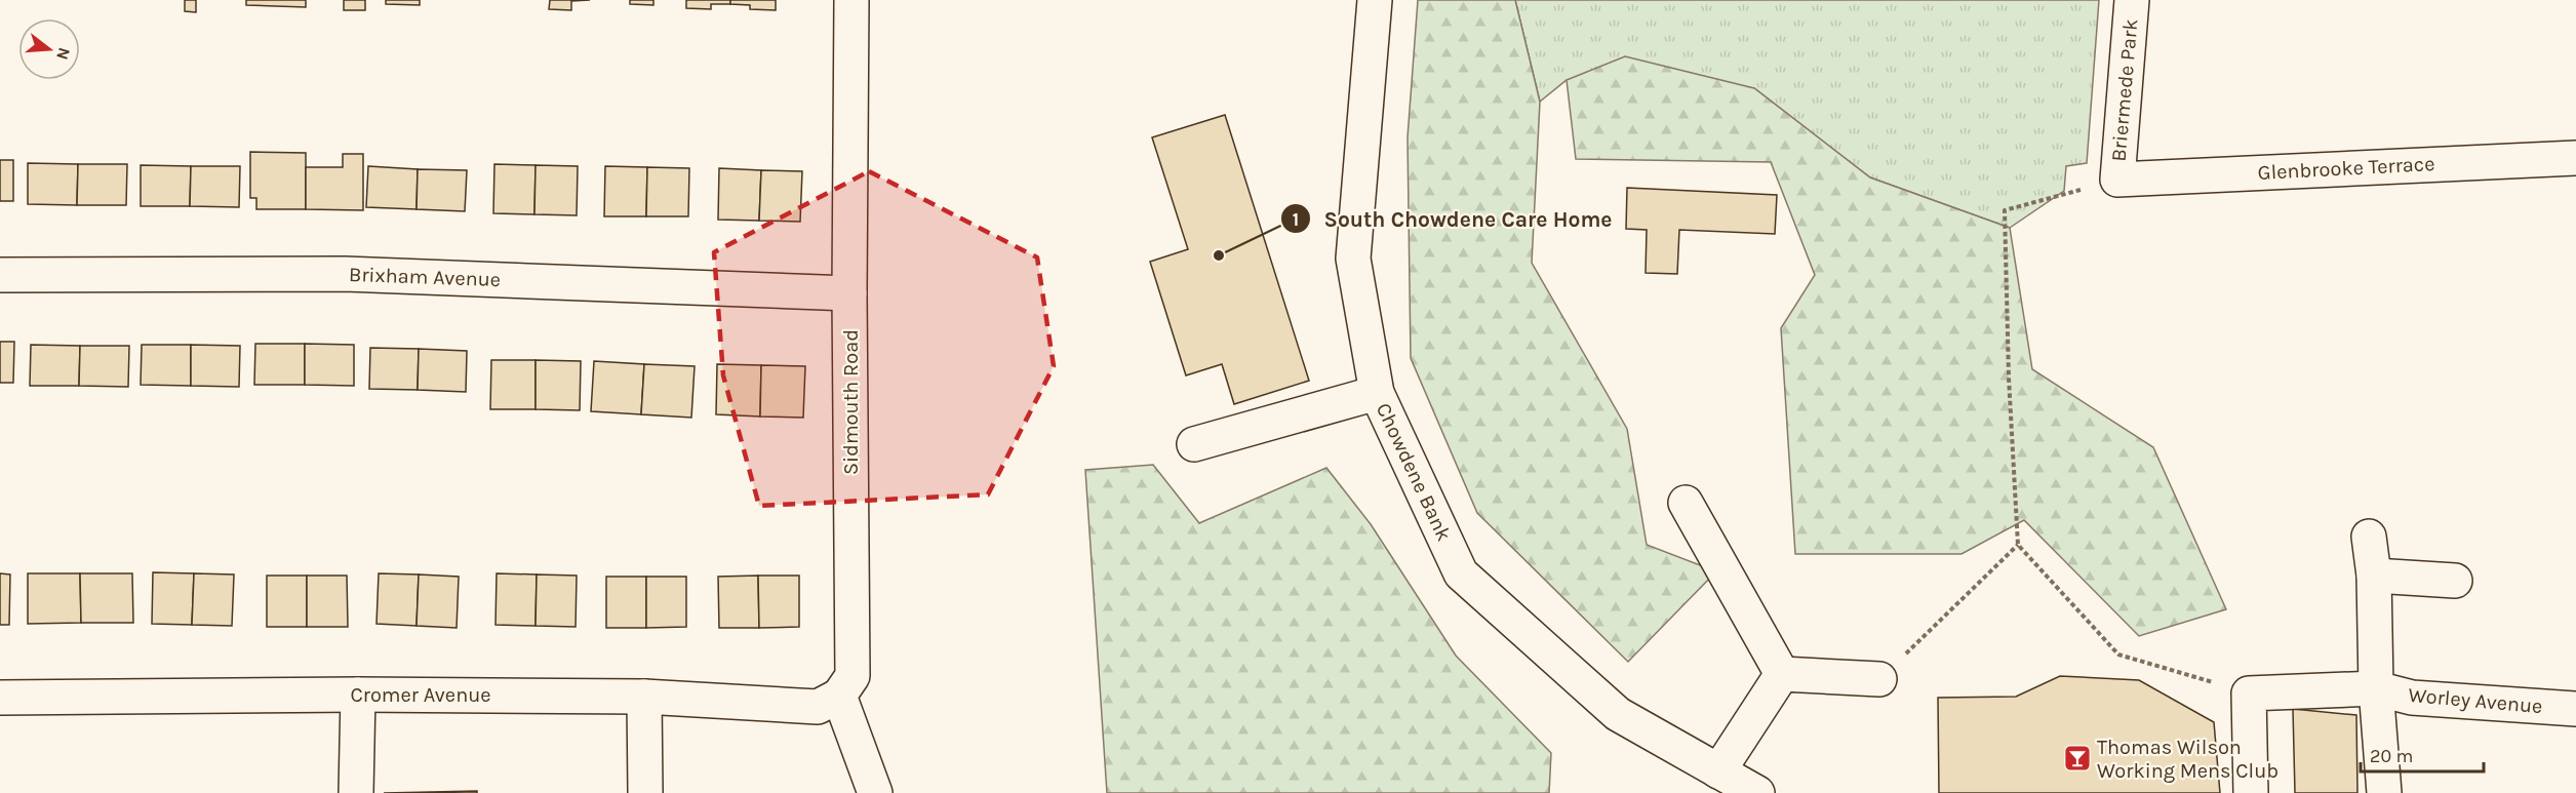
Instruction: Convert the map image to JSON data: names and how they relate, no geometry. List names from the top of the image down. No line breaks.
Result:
{"streets":{"street":["Briermede Park","Glenbrooke Terrace","Brixham Avenue","Sidmouth Road","Chowdene Bank","Cromer Avenue","Worley Avenue"]},"crossings":[["Briermede Park","Glenbrooke Terrace"],["Brixham Avenue","Sidmouth Road"],["Sidmouth Road","Cromer Avenue"]],"places":{"other":["South Chowdene Care Home"],"bar":["Thomas Wilson Working Mens Club"]},"scale_bar":"20 m","north":"right"}
